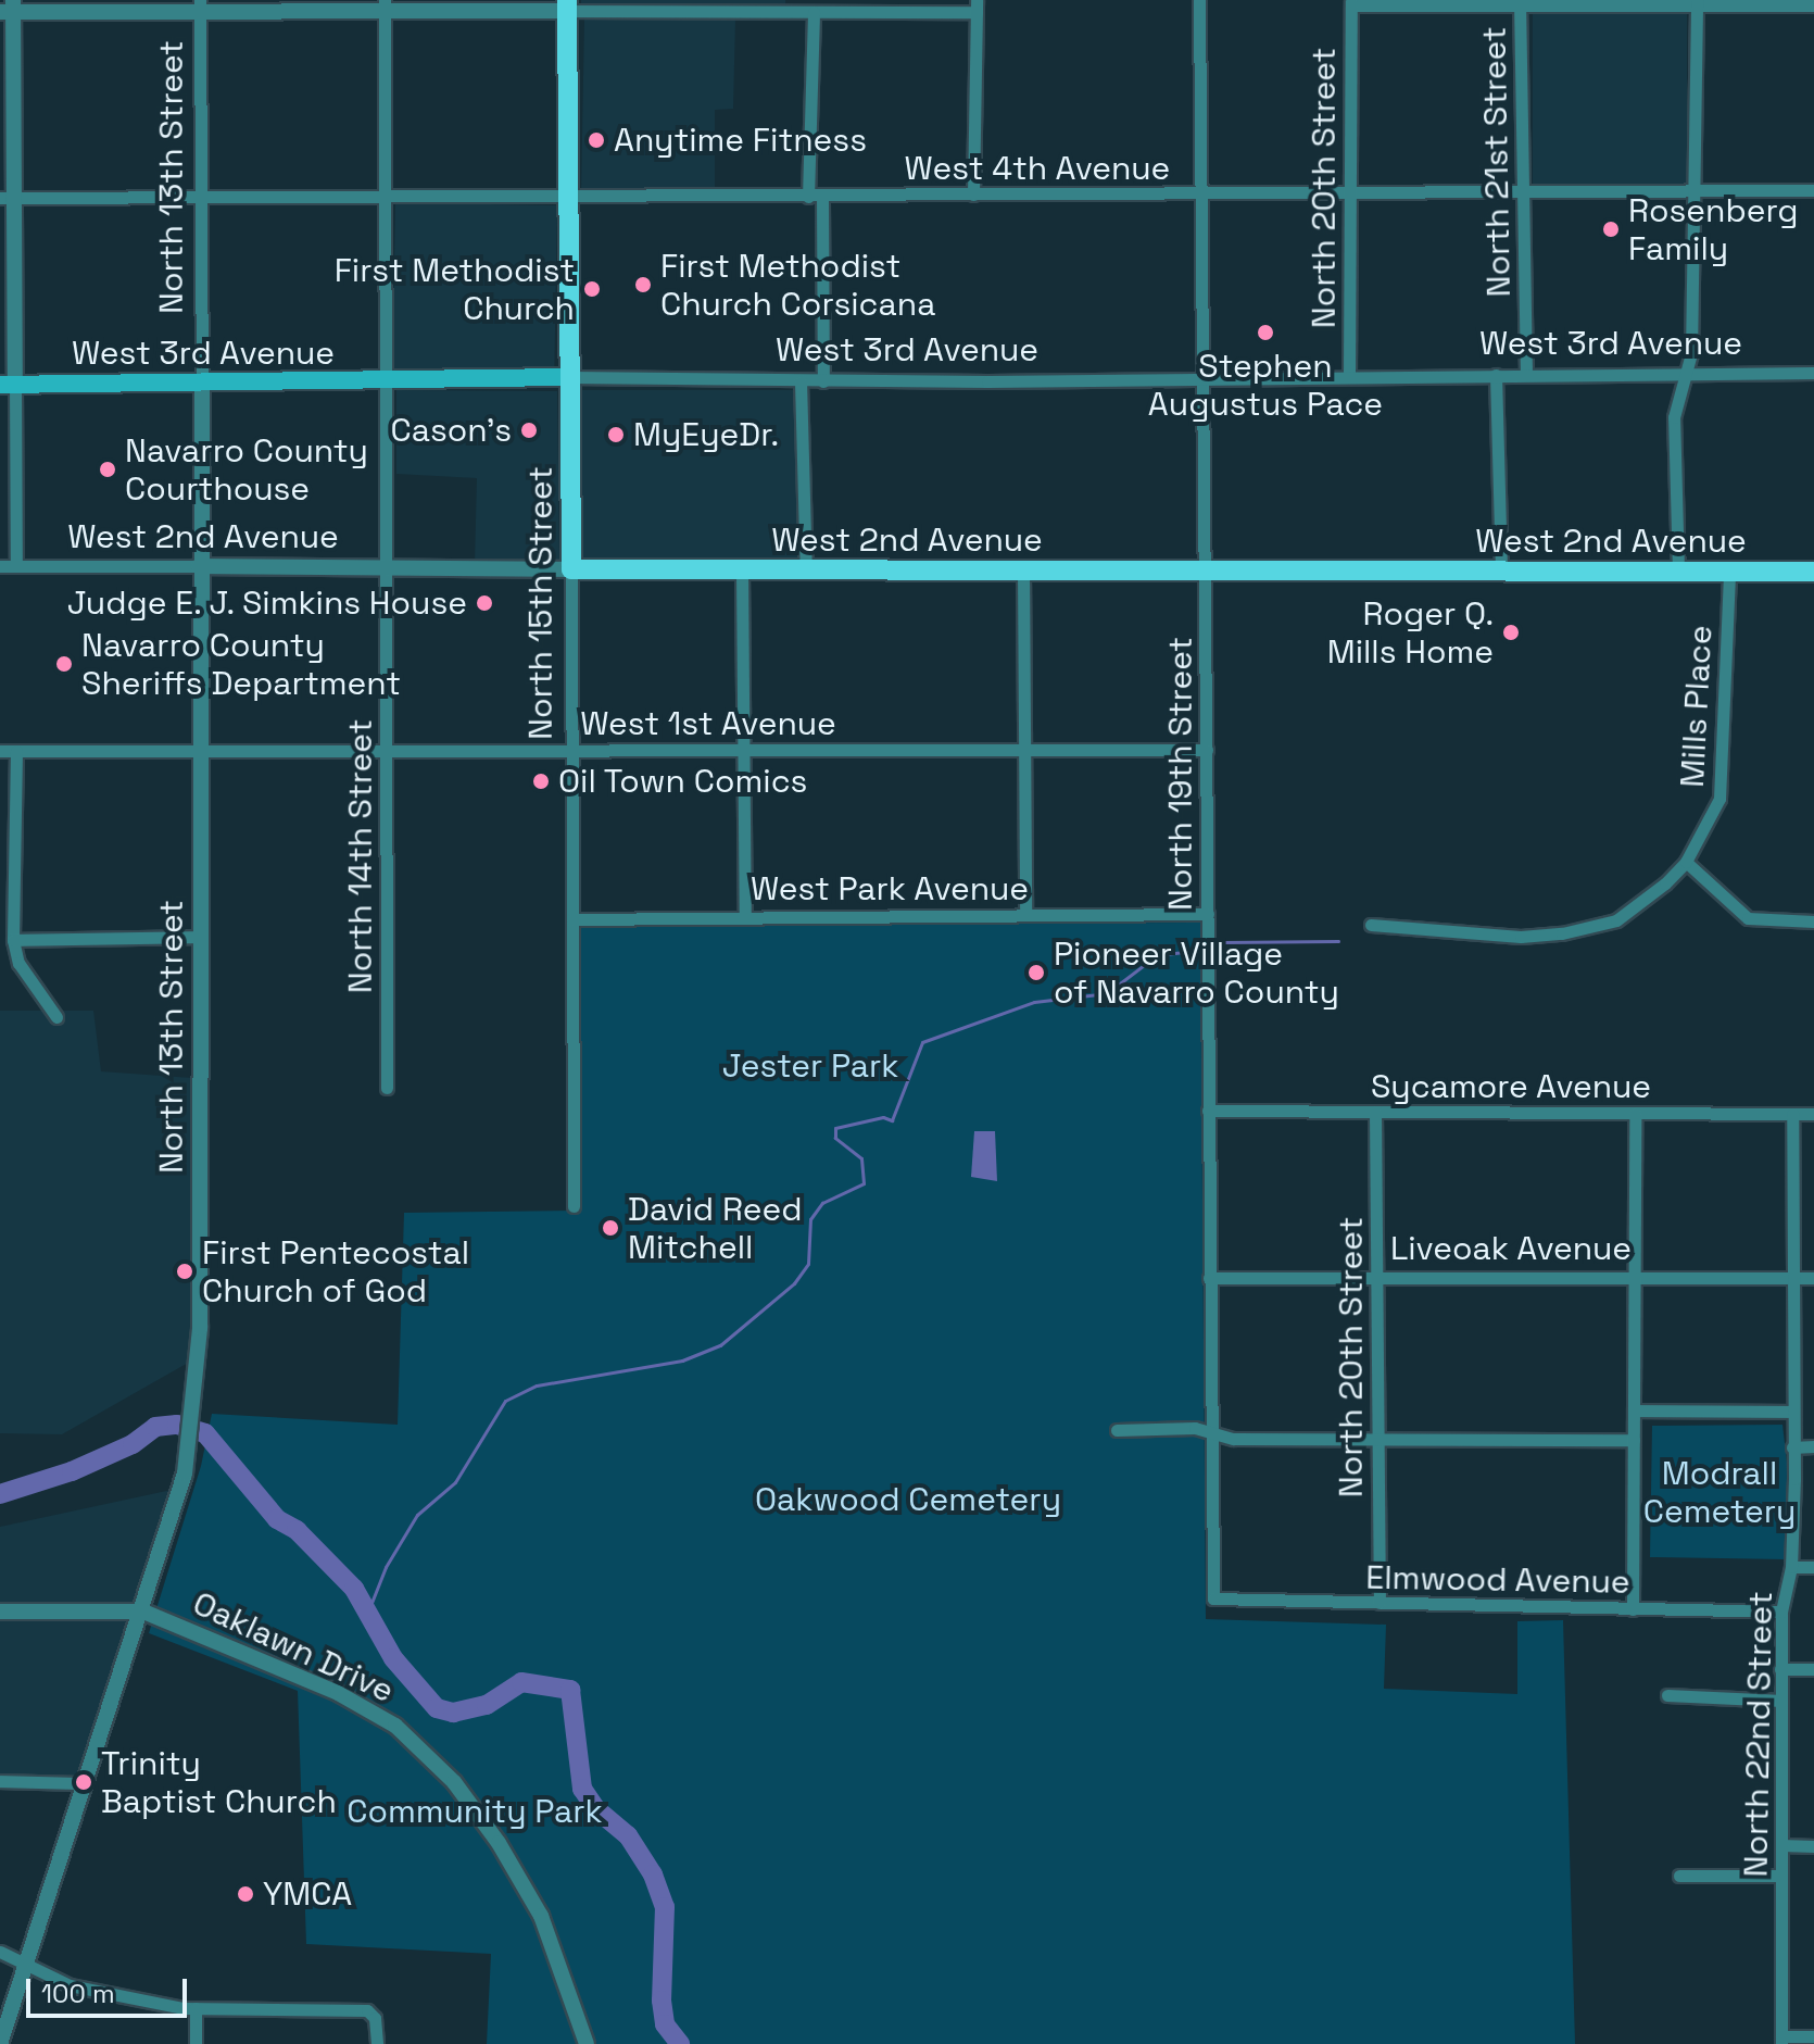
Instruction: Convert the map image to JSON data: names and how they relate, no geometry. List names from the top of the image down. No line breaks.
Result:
{"streets":{"main road":["West 3rd Avenue","West 2nd Avenue","North 15th Street"],"street":["North 21st Street","West 4th Avenue","North 13th Street","North 20th Street","Mills Place","West 1st Avenue","North 19th Street","North 14th Street","West Park Avenue","Sycamore Avenue","Liveoak Avenue","Elmwood Avenue","Oaklawn Drive","North 22nd Street"]},"crossings":[["North 21st Street","West 4th Avenue"],["North 21st Street","West 3rd Avenue"],["West 4th Avenue","North 13th Street"],["West 4th Avenue","North 20th Street"],["West 4th Avenue","North 15th Street"],["West 4th Avenue","North 19th Street"],["West 4th Avenue","North 14th Street"],["North 13th Street","West 3rd Avenue"],["North 13th Street","West 2nd Avenue"],["North 13th Street","West 1st Avenue"],["North 13th Street","Oaklawn Drive"],["North 20th Street","West 3rd Avenue"],["North 20th Street","Sycamore Avenue"],["North 20th Street","Liveoak Avenue"],["North 20th Street","Elmwood Avenue"],["West 3rd Avenue","North 15th Street"],["West 3rd Avenue","North 19th Street"],["West 3rd Avenue","North 14th Street"],["West 2nd Avenue","North 15th Street"],["West 2nd Avenue","Mills Place"],["West 2nd Avenue","North 19th Street"],["West 2nd Avenue","North 14th Street"],["North 15th Street","West 1st Avenue"],["North 15th Street","West Park Avenue"],["West 1st Avenue","North 19th Street"],["West 1st Avenue","North 14th Street"],["North 19th Street","West Park Avenue"],["North 19th Street","Sycamore Avenue"],["North 19th Street","Liveoak Avenue"],["North 19th Street","Elmwood Avenue"],["Sycamore Avenue","North 22nd Street"],["Liveoak Avenue","North 22nd Street"],["Elmwood Avenue","North 22nd Street"]],"parks":["Jester Park","Modrall Cemetery","Oakwood Cemetery","Community Park"],"places":["Anytime Fitness","Rosenberg Family","First Methodist Church Corsicana","First Methodist Church","Stephen Augustus Pace","Cason's","MyEyeDr.","Navarro County Courthouse","Judge E. J. Simkins House","Roger Q. Mills Home","Navarro County Sheriffs Department","Oil Town Comics","Pioneer Village of Navarro County","David Reed Mitchell","First Pentecostal Church of God","Trinity Baptist Church","YMCA"],"scale_bar":"100 m"}
